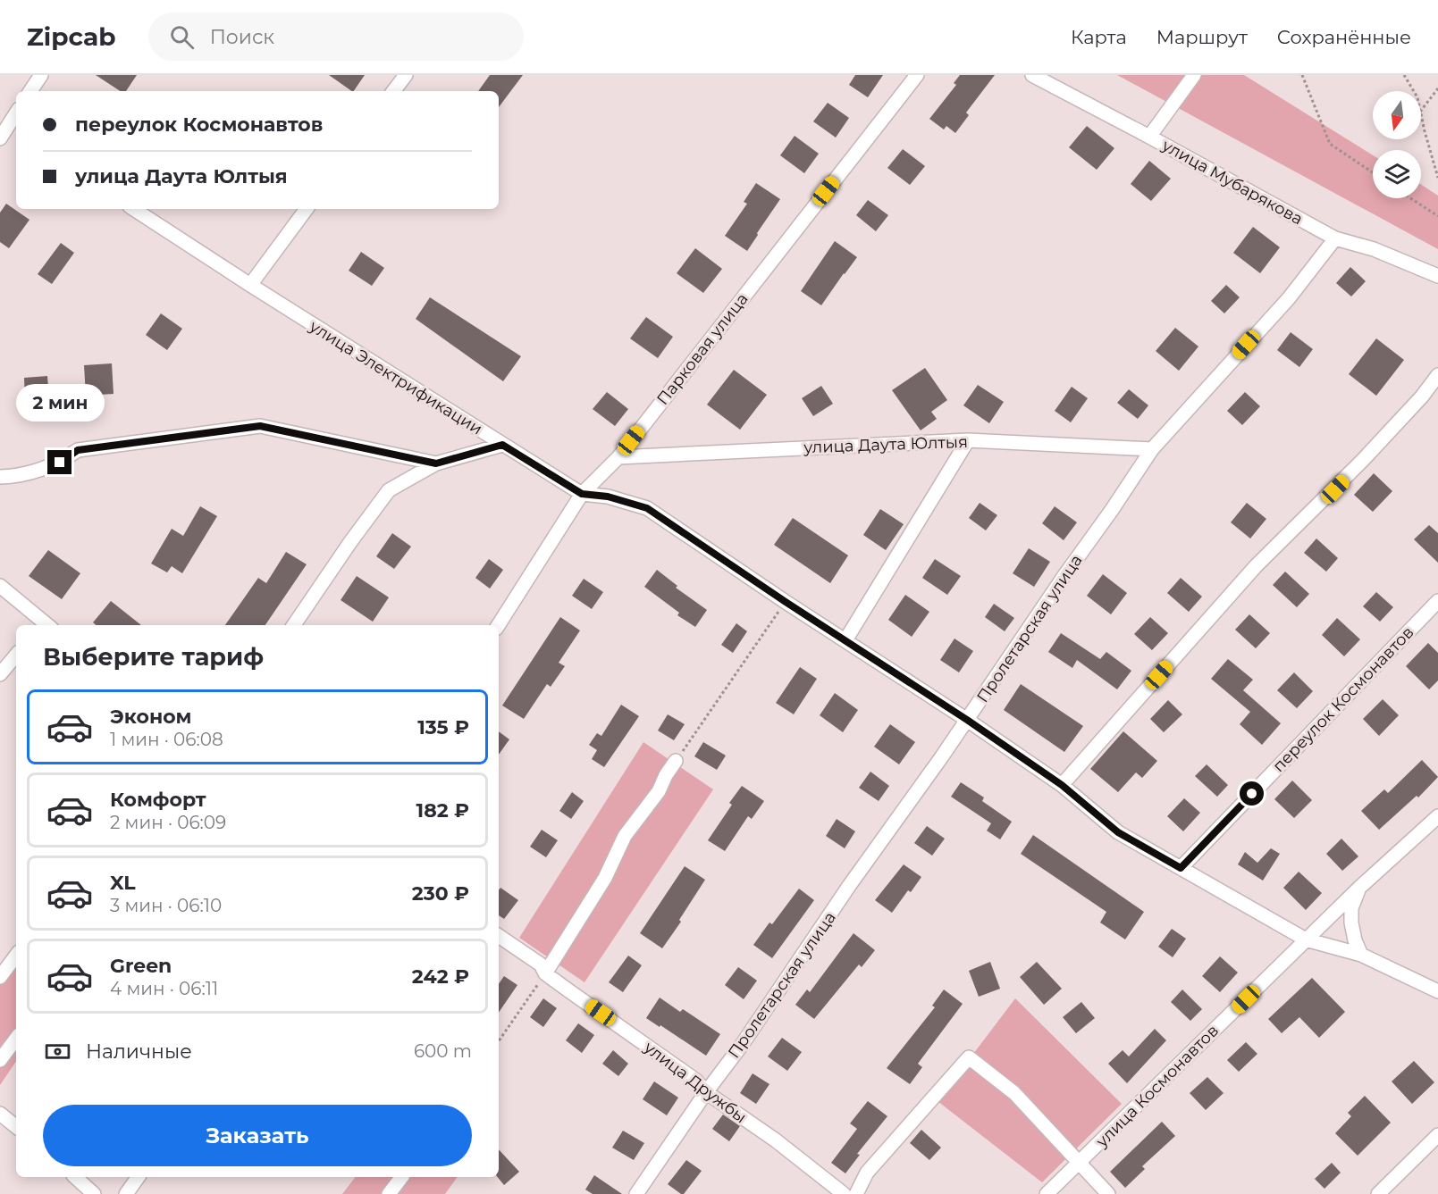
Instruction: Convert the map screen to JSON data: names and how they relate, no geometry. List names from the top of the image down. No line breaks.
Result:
{"streets":{"street":["улица Мубарякова","Парковая улица","улица Электрификации","улица Даута Юлтыя","Пролетарская улица","переулок Космонавтов","улица Дружбы","улица Космонавтов"]},"crossings":[["улица Мубарякова","Пролетарская улица"],["Парковая улица","улица Электрификации"],["Парковая улица","улица Даута Юлтыя"],["улица Электрификации","Пролетарская улица"],["улица Электрификации","переулок Космонавтов"],["улица Электрификации","улица Космонавтов"],["улица Даута Юлтыя","Пролетарская улица"],["Пролетарская улица","улица Дружбы"]],"north":"bottom","page":{"header":"Zipcab","search":"Поиск","nav":["Карта","Маршрут","Сохранённые"],"banner":["переулок Космонавтов","улица Даута Юлтыя"],"bubble":"2 мин","heading":"Выберите тариф","list":[{"name":"Эконом","note":"1 мин · 06:08","value":"135 ₽"},{"name":"Комфорт","note":"2 мин · 06:09","value":"182 ₽"},{"name":"XL","note":"3 мин · 06:10","value":"230 ₽"},{"name":"Green","note":"4 мин · 06:11","value":"242 ₽"}],"pay":["Наличные","600 m"],"buttons":"Заказать"}}
